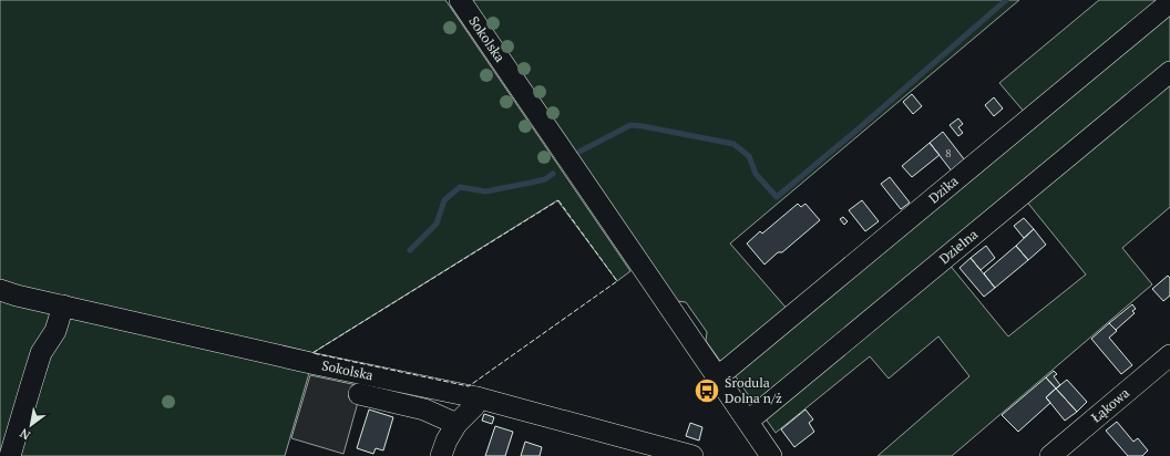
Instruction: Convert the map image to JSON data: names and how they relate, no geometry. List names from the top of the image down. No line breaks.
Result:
{"streets":{"street":["Sokolska","Dzika","Dzielna","Łąkowa"]},"crossings":[["Sokolska","Dzika"],["Sokolska","Dzielna"]],"places":{"bus stop":["Środula Dolna n/ż"]},"house_numbers":["8"],"north":"bottom left"}
